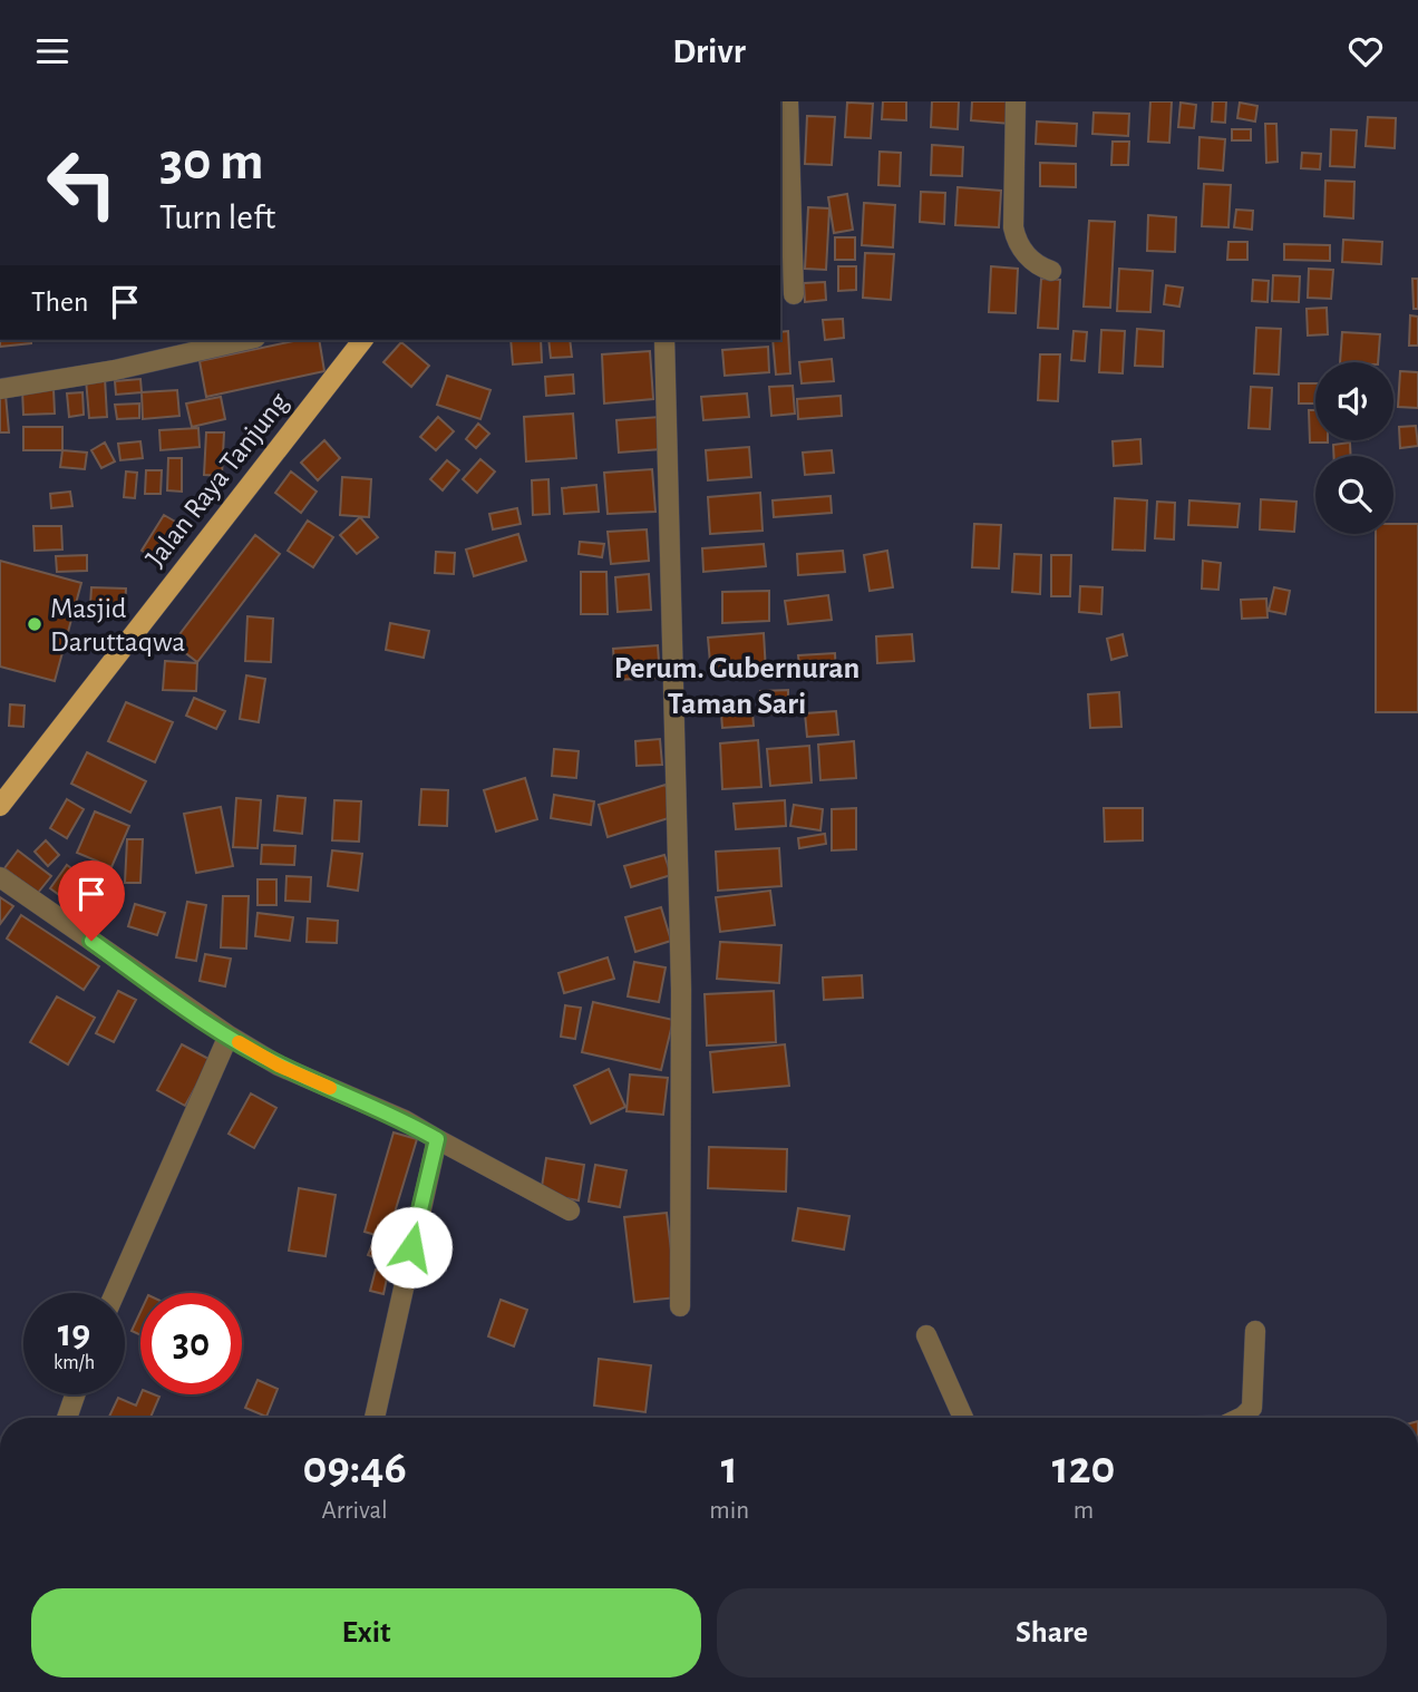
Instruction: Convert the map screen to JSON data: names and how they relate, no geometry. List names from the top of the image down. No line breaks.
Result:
{"streets":{"main road":["Jalan Raya Tanjung"]},"districts":["Perum. Gubernuran Taman Sari"],"places":["Masjid Daruttaqwa"],"page":{"header":"Drivr","turn":["30 m","Turn left"],"then":"Then","speed":"19 km/h","limit":"30","eta":["09:46","Arrival","1","min","120","m"],"buttons":["Exit","Share"]}}
